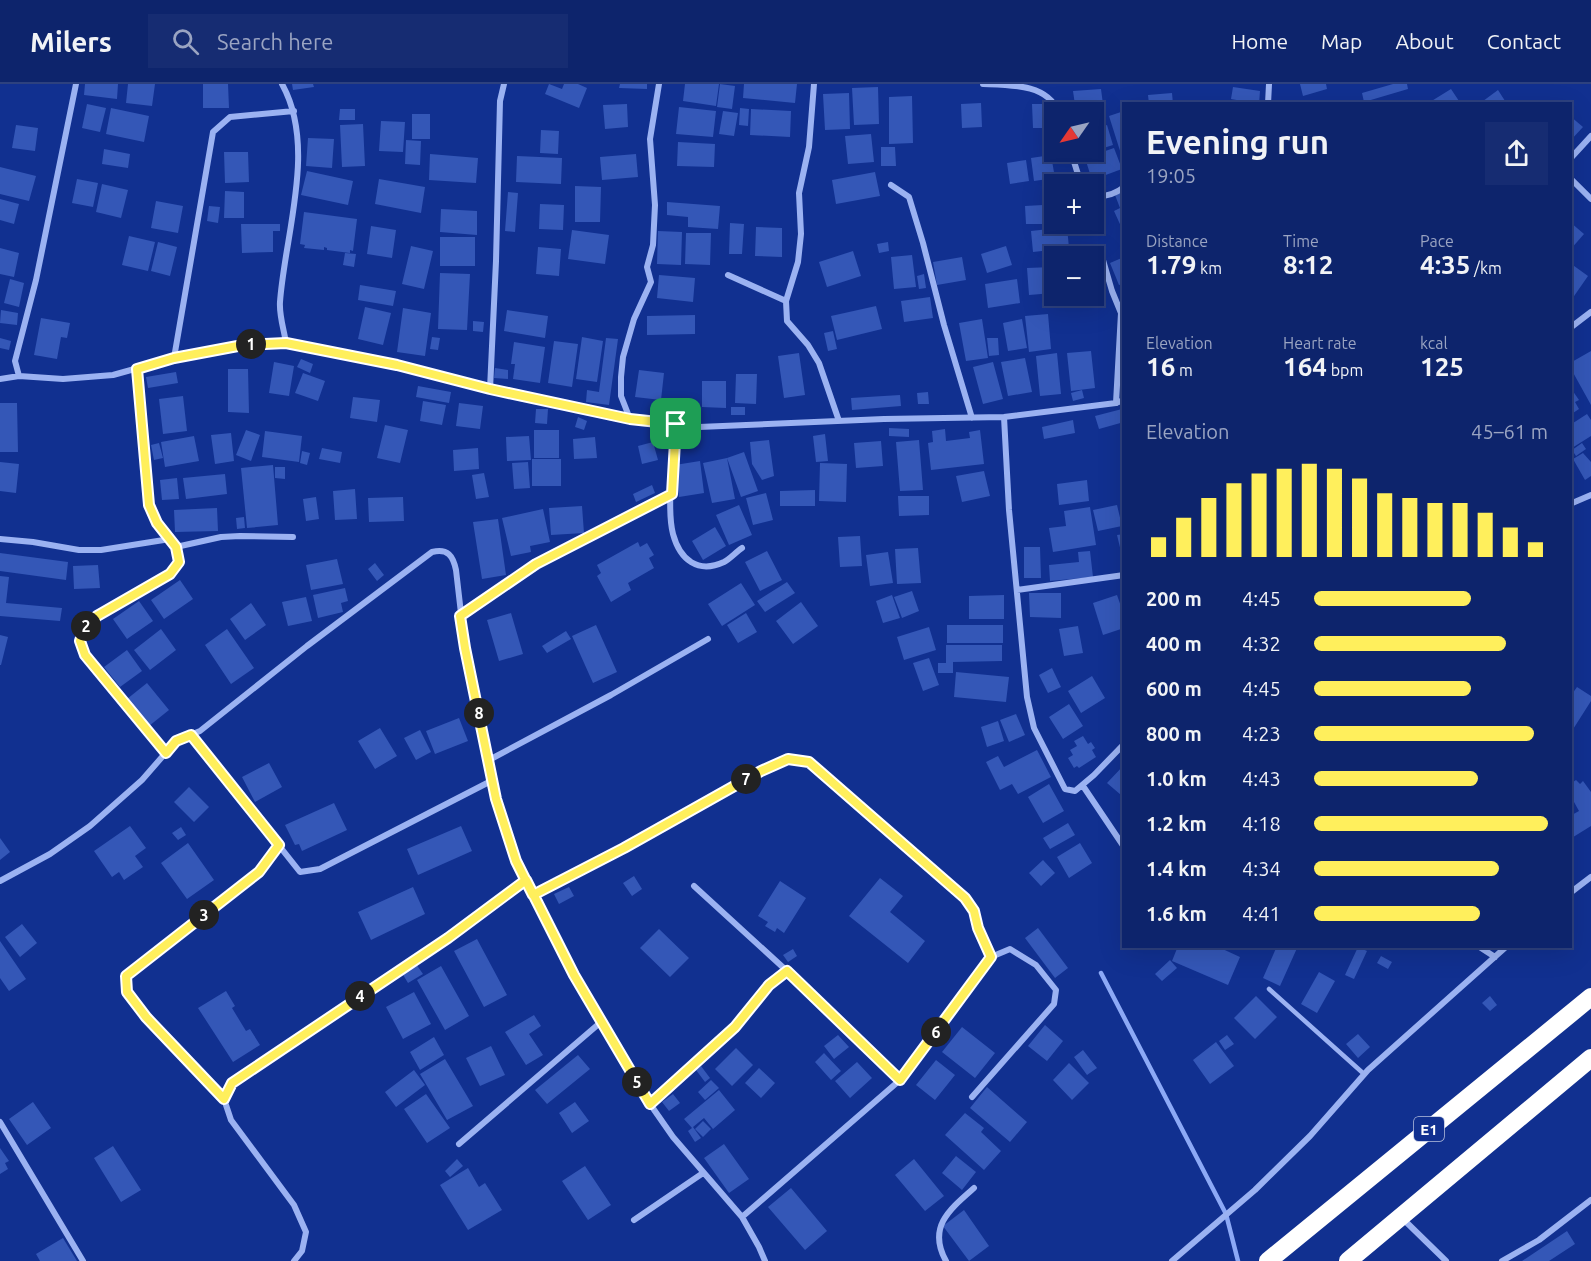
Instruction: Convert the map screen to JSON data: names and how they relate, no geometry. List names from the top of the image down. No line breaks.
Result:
{"streets":{"highway":["E1"]},"north":"bottom left","page":{"header":"Milers","search":"Search here","nav":["Home","Map","About","Contact"],"map_buttons":["+","−"],"heading":["Evening run","19:05"],"stats":[["Distance","1.79 km"],["Time","8:12"],["Pace","4:35 /km"],["Elevation","16 m"],["Heart rate","164 bpm"],["kcal","125"]],"pins":["1","2","8","7","3","4","6","5"],"chart":["Elevation","45–61 m"],"list":[{"name":"200 m","note":"4:45"},{"name":"400 m","note":"4:32"},{"name":"600 m","note":"4:45"},{"name":"800 m","note":"4:23"},{"name":"1.0 km","note":"4:43"},{"name":"1.2 km","note":"4:18"},{"name":"1.4 km","note":"4:34"},{"name":"1.6 km","note":"4:41"}]}}
